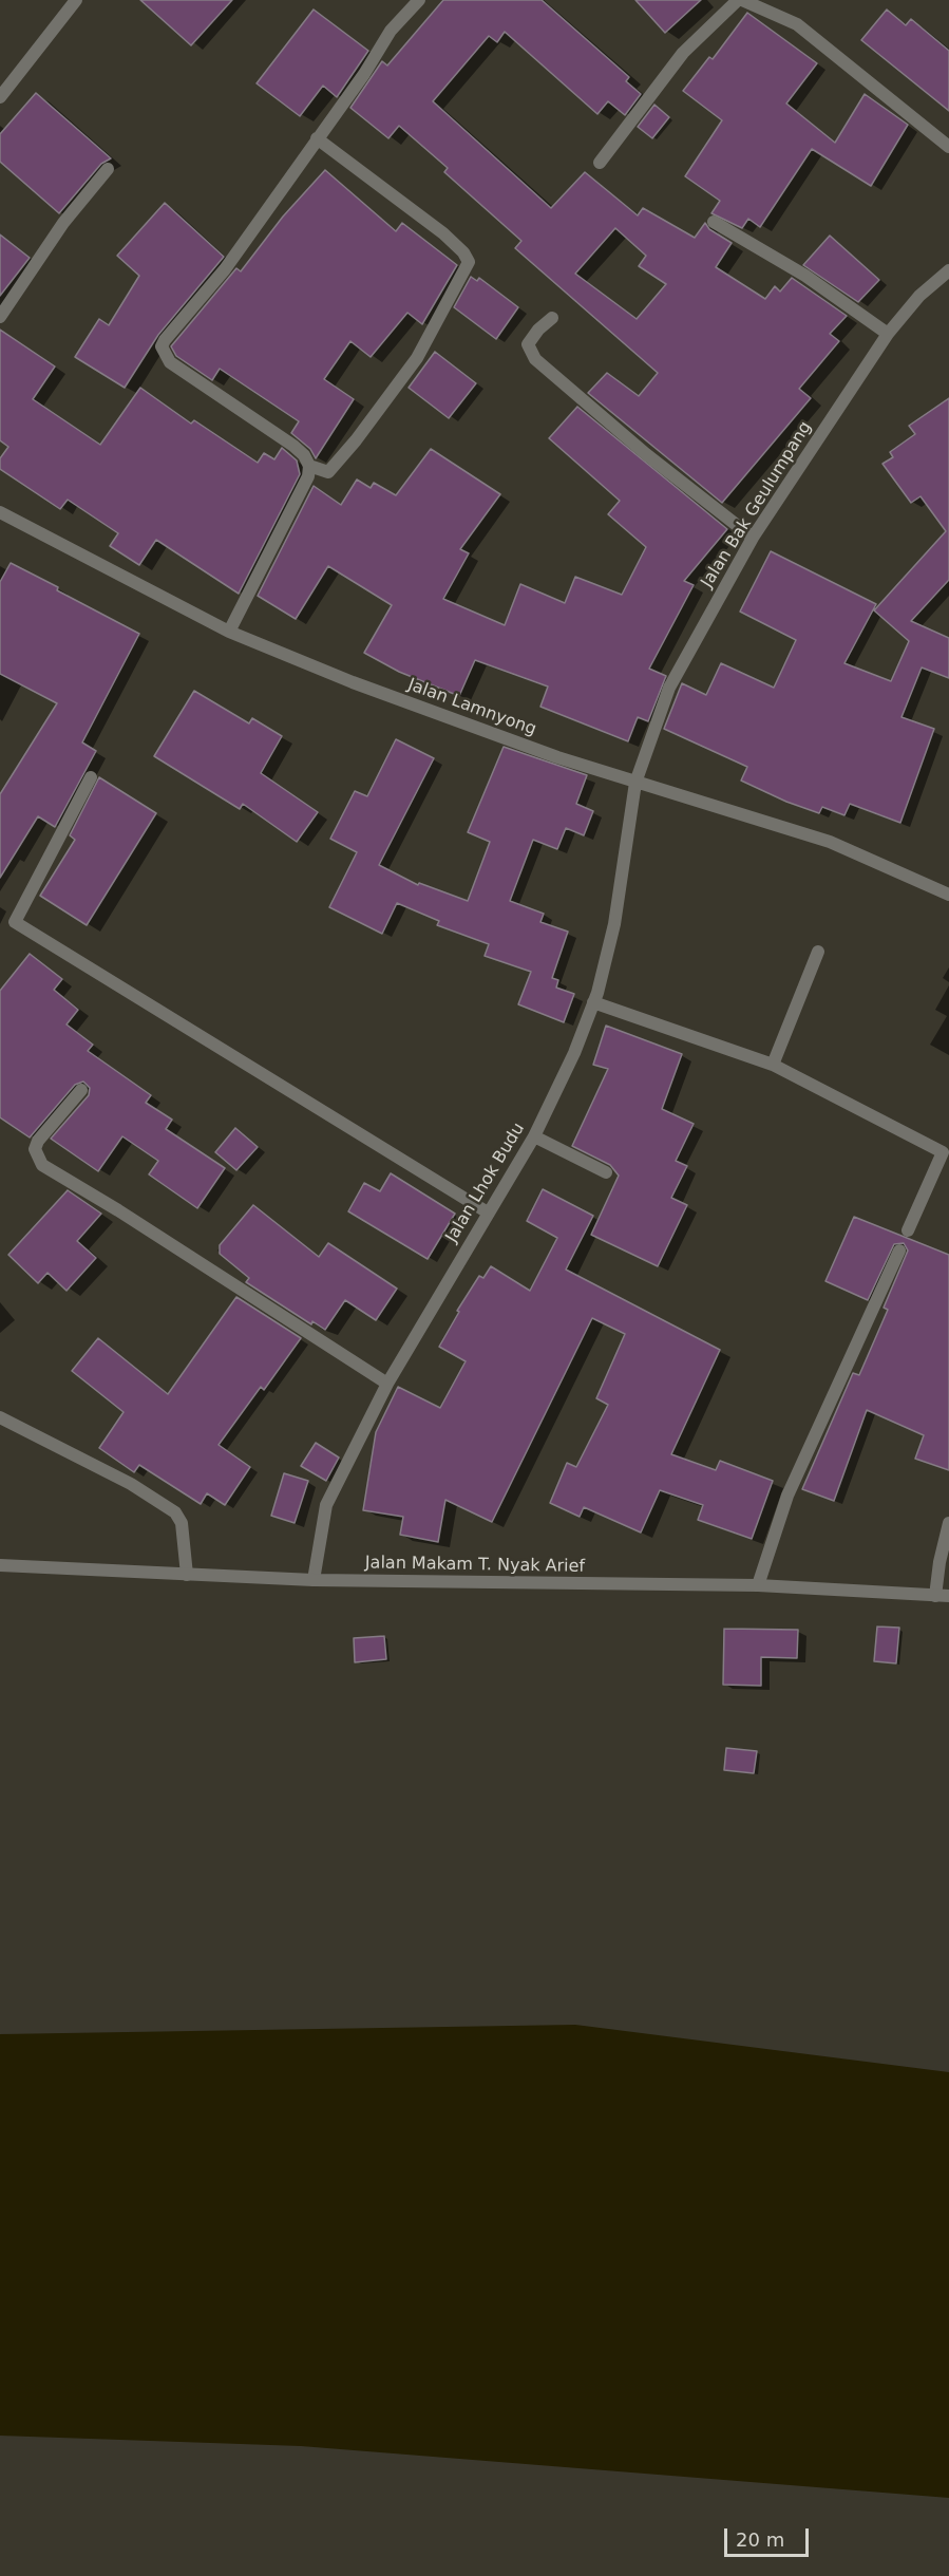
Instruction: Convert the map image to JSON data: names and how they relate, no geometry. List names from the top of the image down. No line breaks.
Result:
{"streets":{"street":["Jalan Bak Geulumpang","Jalan Lamnyong","Jalan Lhok Budu","Jalan Makam T. Nyak Arief"]},"crossings":[["Jalan Bak Geulumpang","Jalan Lamnyong"],["Jalan Bak Geulumpang","Jalan Lhok Budu"],["Jalan Lamnyong","Jalan Lhok Budu"],["Jalan Lhok Budu","Jalan Makam T. Nyak Arief"]],"scale_bar":"20 m"}
